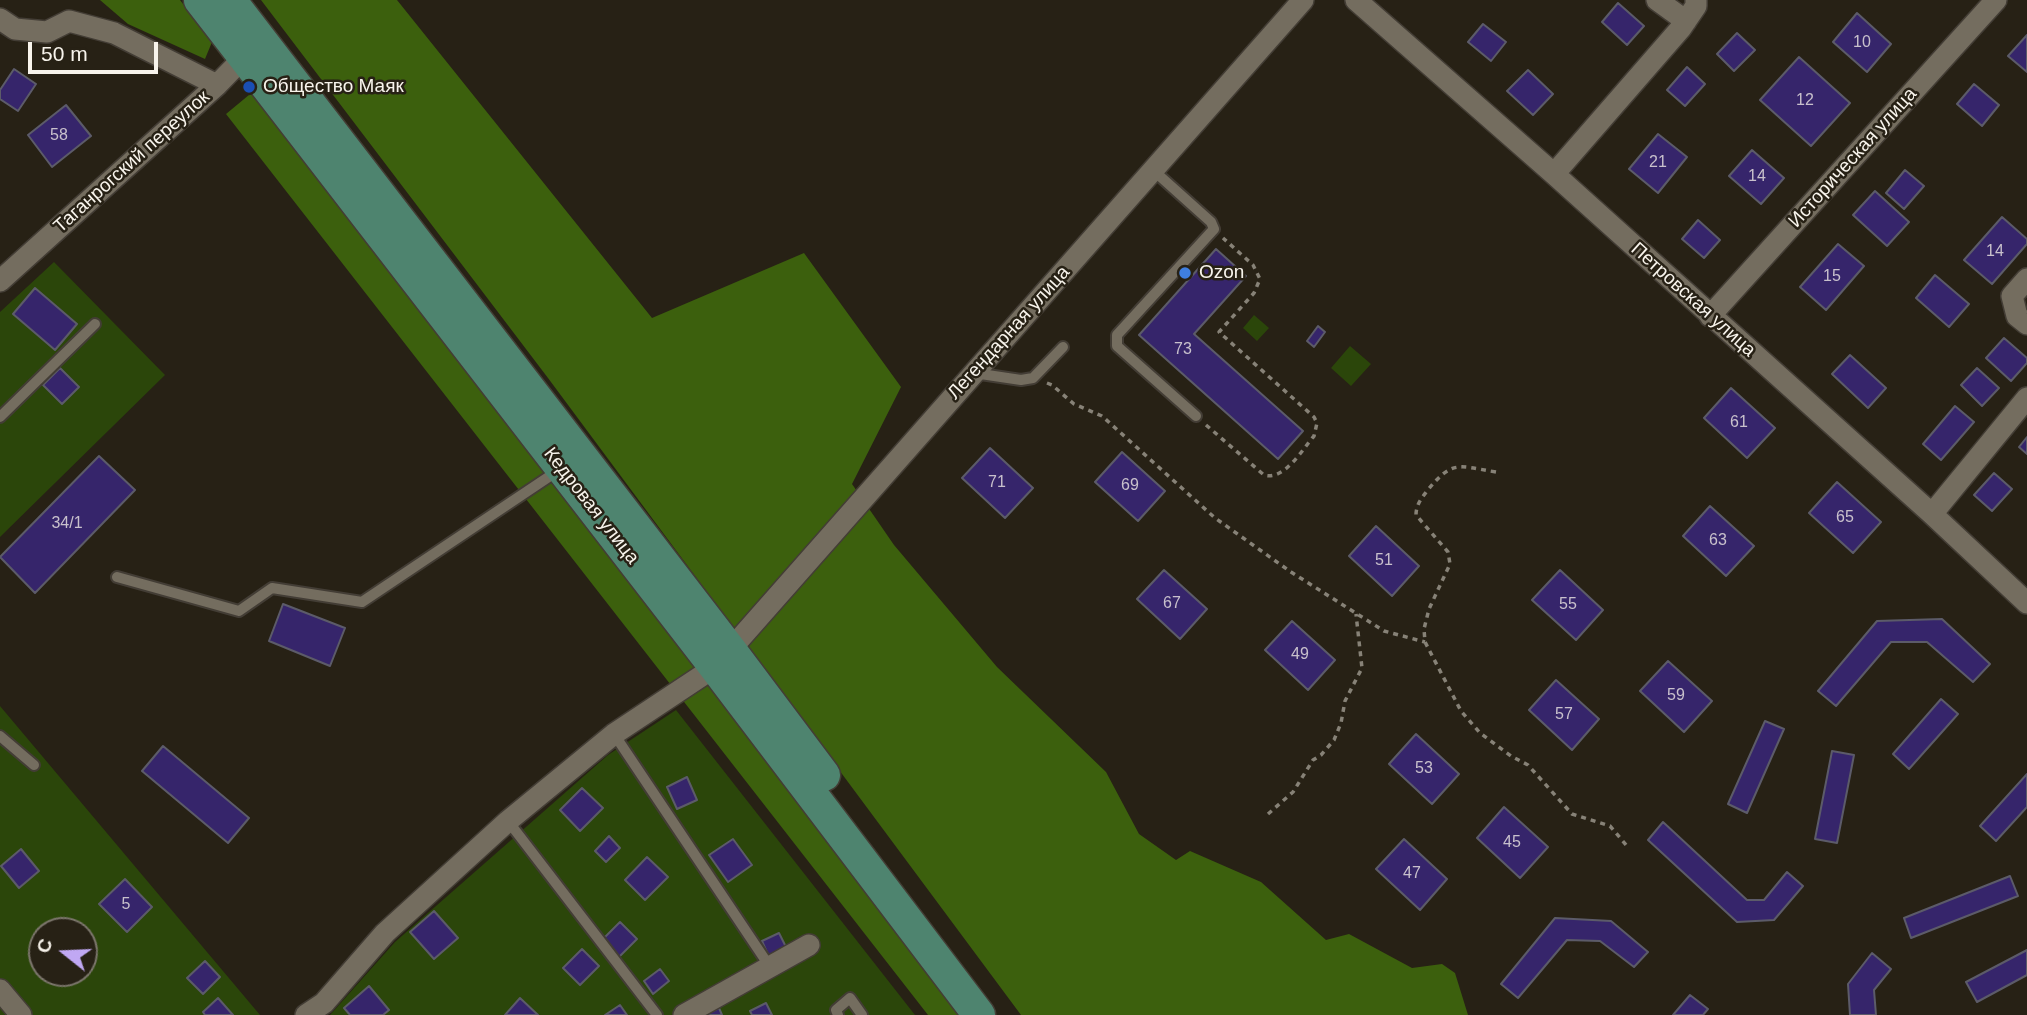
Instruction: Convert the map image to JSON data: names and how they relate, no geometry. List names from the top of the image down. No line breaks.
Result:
{"streets":{"main road":["Кедровая улица"],"street":["Историческая улица","Таганрогский переулок","Петровская улица","Легендарная улица"]},"crossings":[["Историческая улица","Петровская улица"],["Таганрогский переулок","Кедровая улица"],["Легендарная улица","Кедровая улица"]],"places":["Общество Маяк","Ozon"],"house_numbers":["10","12","58","21","14","14","15","73","61","71","69","65","34/1","63","51","67","55","49","59","57","53","45","47","5"],"scale_bar":"50 m","north":"left"}
